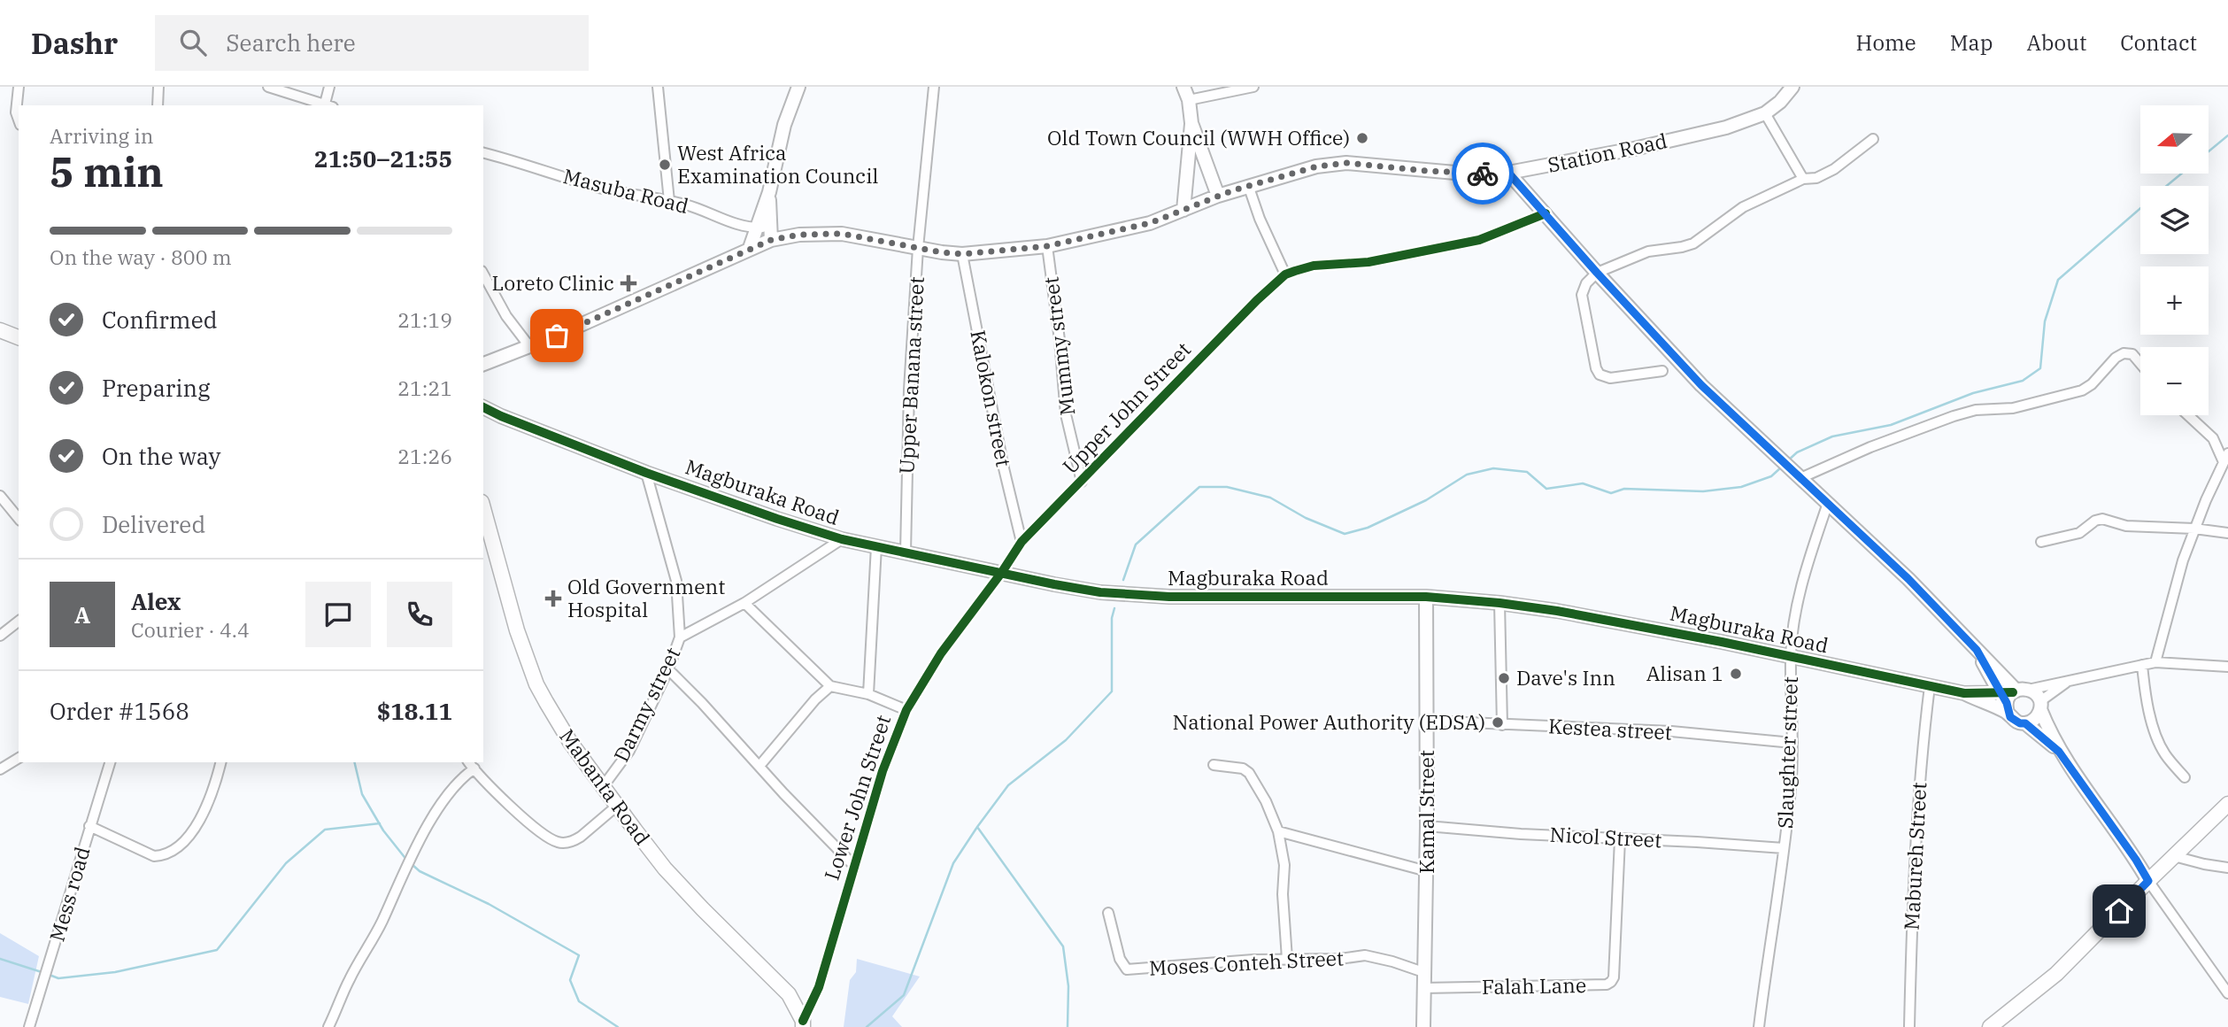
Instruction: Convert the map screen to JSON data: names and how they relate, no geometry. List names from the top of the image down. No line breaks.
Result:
{"streets":{"main road":["Mabanta Road"],"street":["Station Road","Masuba Road","Mummy street","Upper Banana street","Kalokon street","Upper John Street","Magburaka Road","Darmy street","Kestea street","Slaughter street","Lower John Street","Kamal Street","Nicol Street","Mabureh Street","Mess road","Moses Conteh Street","Falah Lane"]},"crossings":[["Station Road","Masuba Road"],["Station Road","Mummy street"],["Station Road","Upper Banana street"],["Station Road","Kalokon street"],["Mummy street","Upper John Street"],["Upper Banana street","Magburaka Road"],["Kalokon street","Upper John Street"],["Upper John Street","Magburaka Road"],["Upper John Street","Lower John Street"],["Magburaka Road","Darmy street"],["Magburaka Road","Slaughter street"],["Magburaka Road","Lower John Street"],["Magburaka Road","Kamal Street"],["Magburaka Road","Mabureh Street"],["Darmy street","Mabanta Road"],["Kestea street","Slaughter street"],["Kestea street","Kamal Street"],["Slaughter street","Nicol Street"],["Mabanta Road","Lower John Street"],["Kamal Street","Nicol Street"],["Kamal Street","Moses Conteh Street"],["Kamal Street","Falah Lane"],["Nicol Street","Falah Lane"]],"places":{"other":["Old Town Council (WWH Office)","West Africa Examination Council","Alisan 1","Dave's Inn","National Power Authority (EDSA)"],"health":["Loreto Clinic","Old Government Hospital"]},"north":"left","page":{"header":"Dashr","search":"Search here","nav":["Home","Map","About","Contact"],"map_buttons":["+","−"],"heading":["5 min","Arriving in","21:50–21:55"],"panel":["Alex","Courier · 4.4","Order #1568","$18.11"],"bar":"On the way · 800 m","list":[["Confirmed","21:19"],["Preparing","21:21"],["On the way","21:26"],"Delivered"],"round":"A"}}
